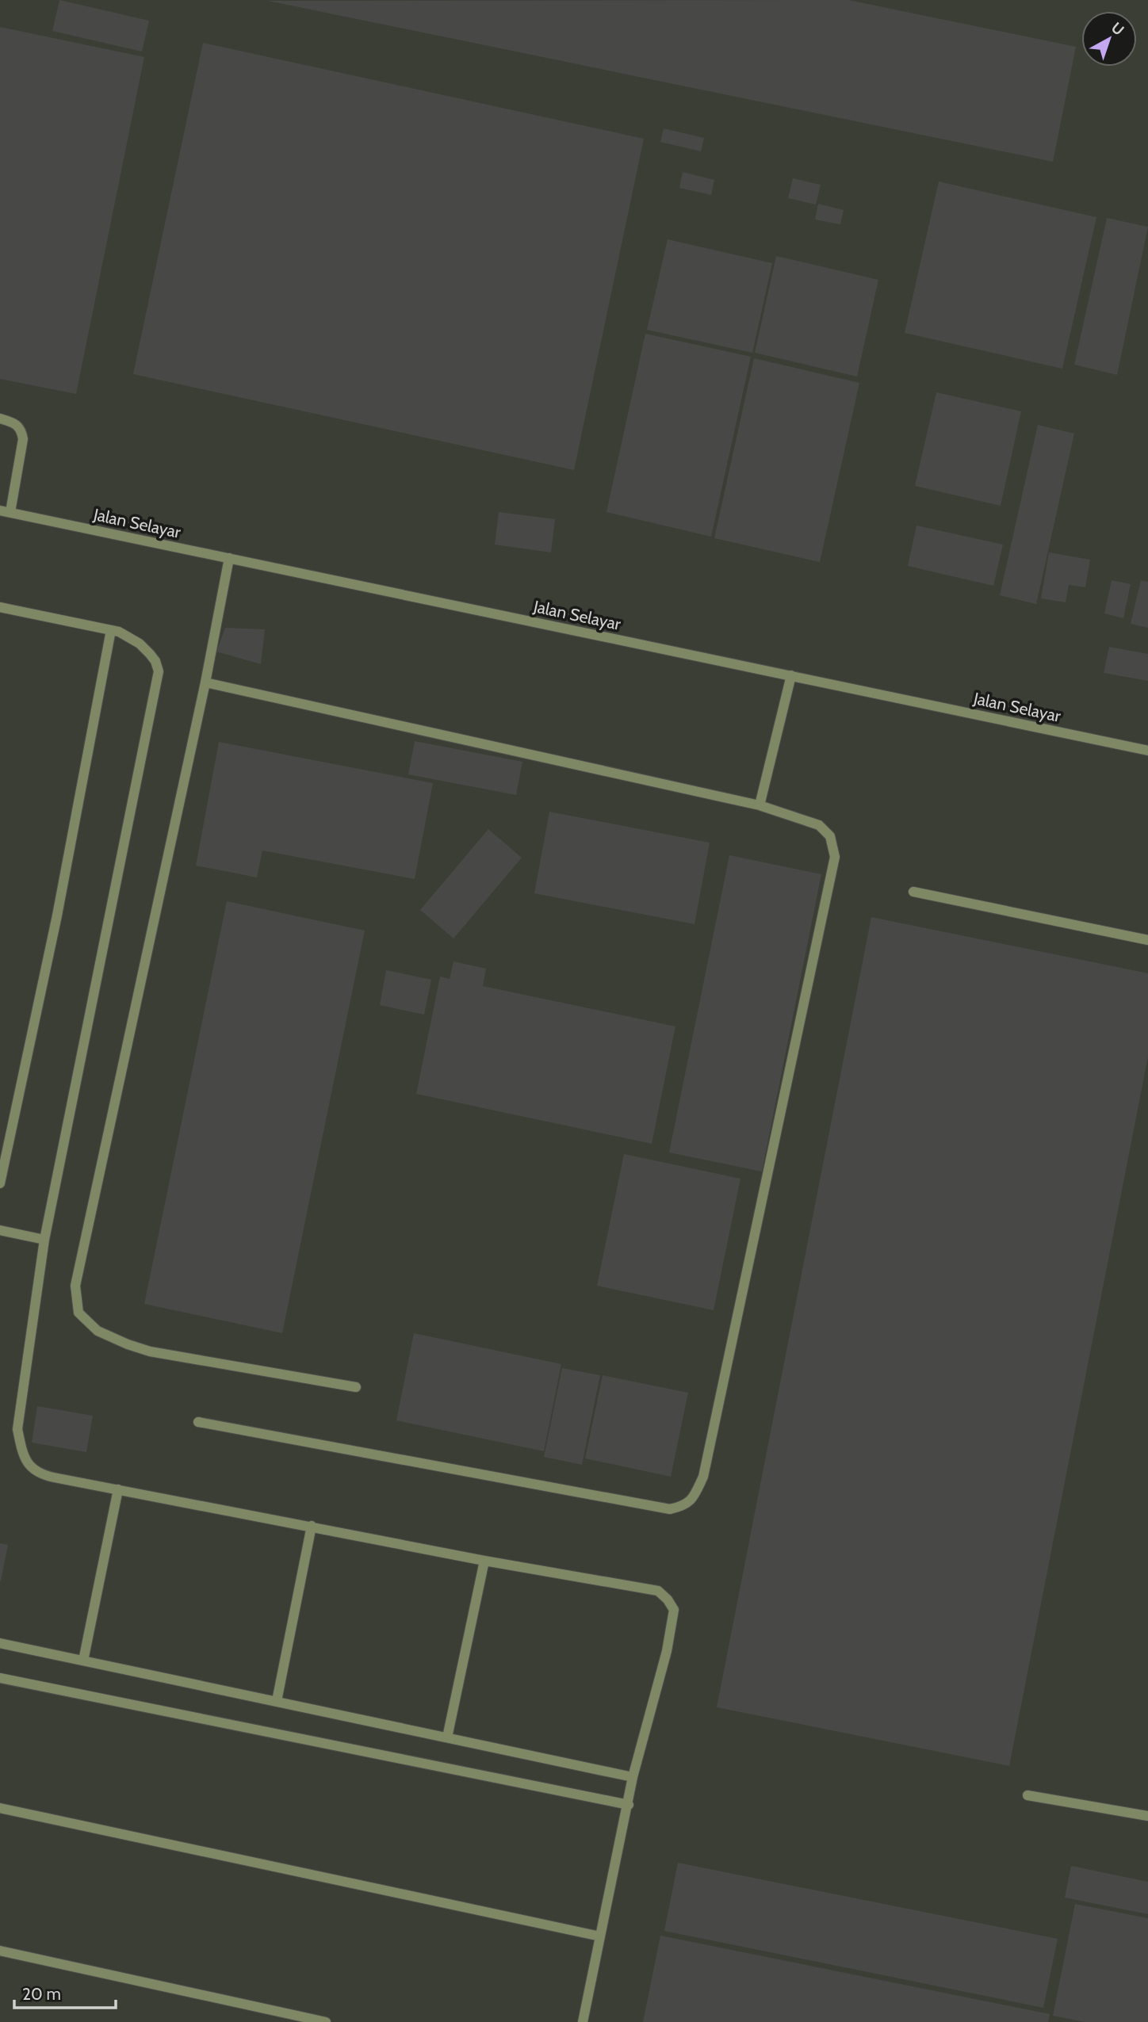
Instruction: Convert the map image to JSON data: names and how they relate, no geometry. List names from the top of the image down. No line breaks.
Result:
{"streets":{"street":["Jalan Selayar"]},"scale_bar":"20 m","north":"top right"}
